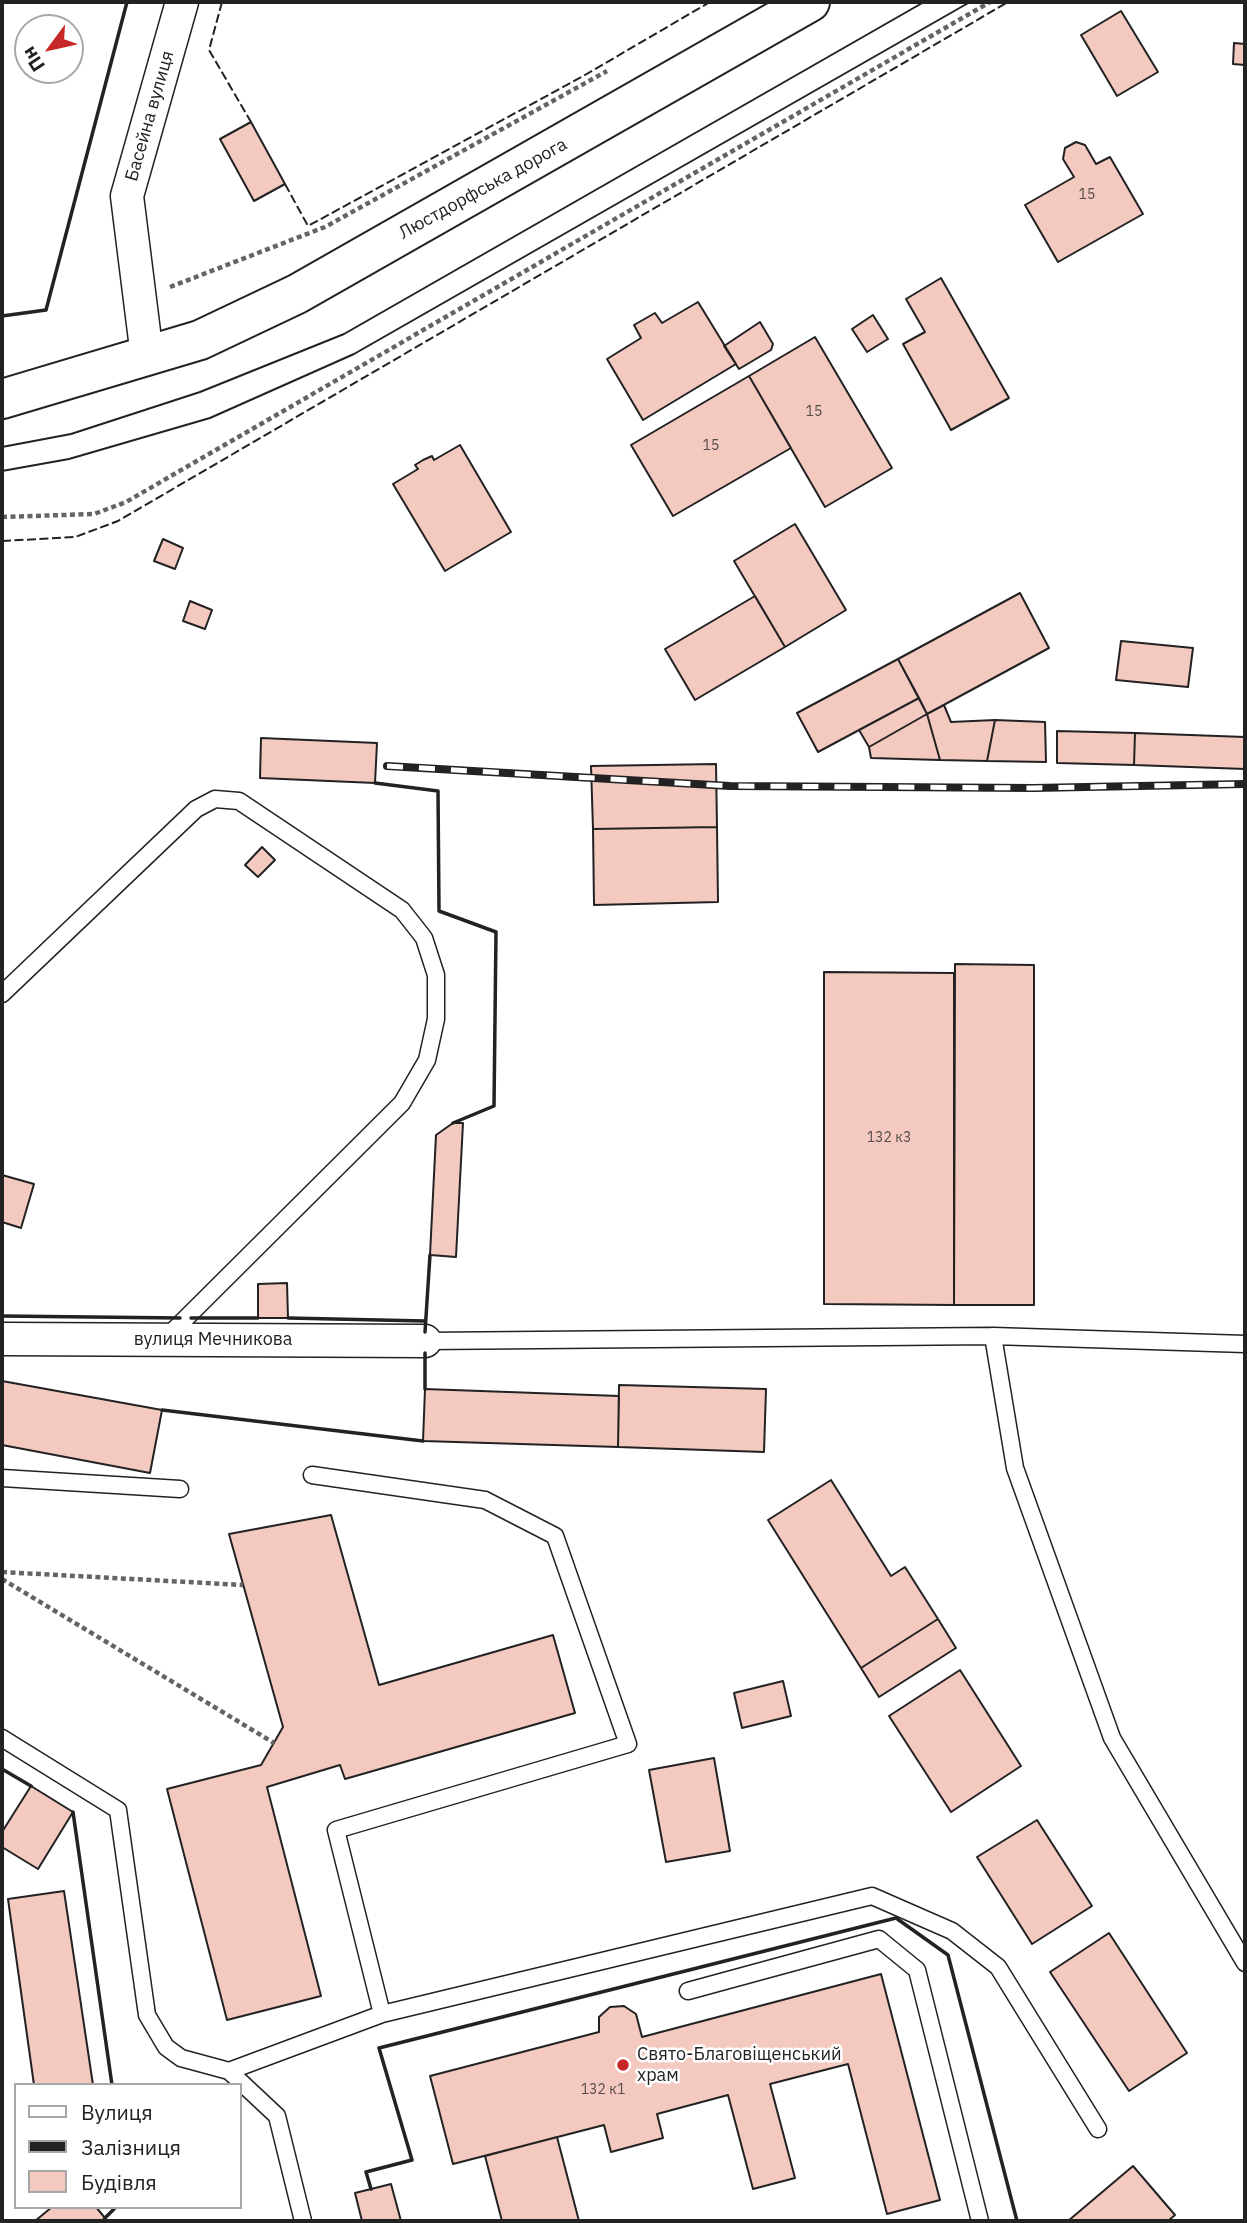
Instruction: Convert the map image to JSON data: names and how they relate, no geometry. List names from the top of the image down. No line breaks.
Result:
{"streets":{"main road":["Люстдорфська дорога"],"street":["Басейна вулиця","вулиця Мечникова"]},"crossings":[["Басейна вулиця","Люстдорфська дорога"]],"places":["Свято-Благовіщенський храм"],"house_numbers":["15","15","15","132 к3","132 к1"],"legend":["Вулиця","Залізниця","Будівля"],"north":"bottom left"}
